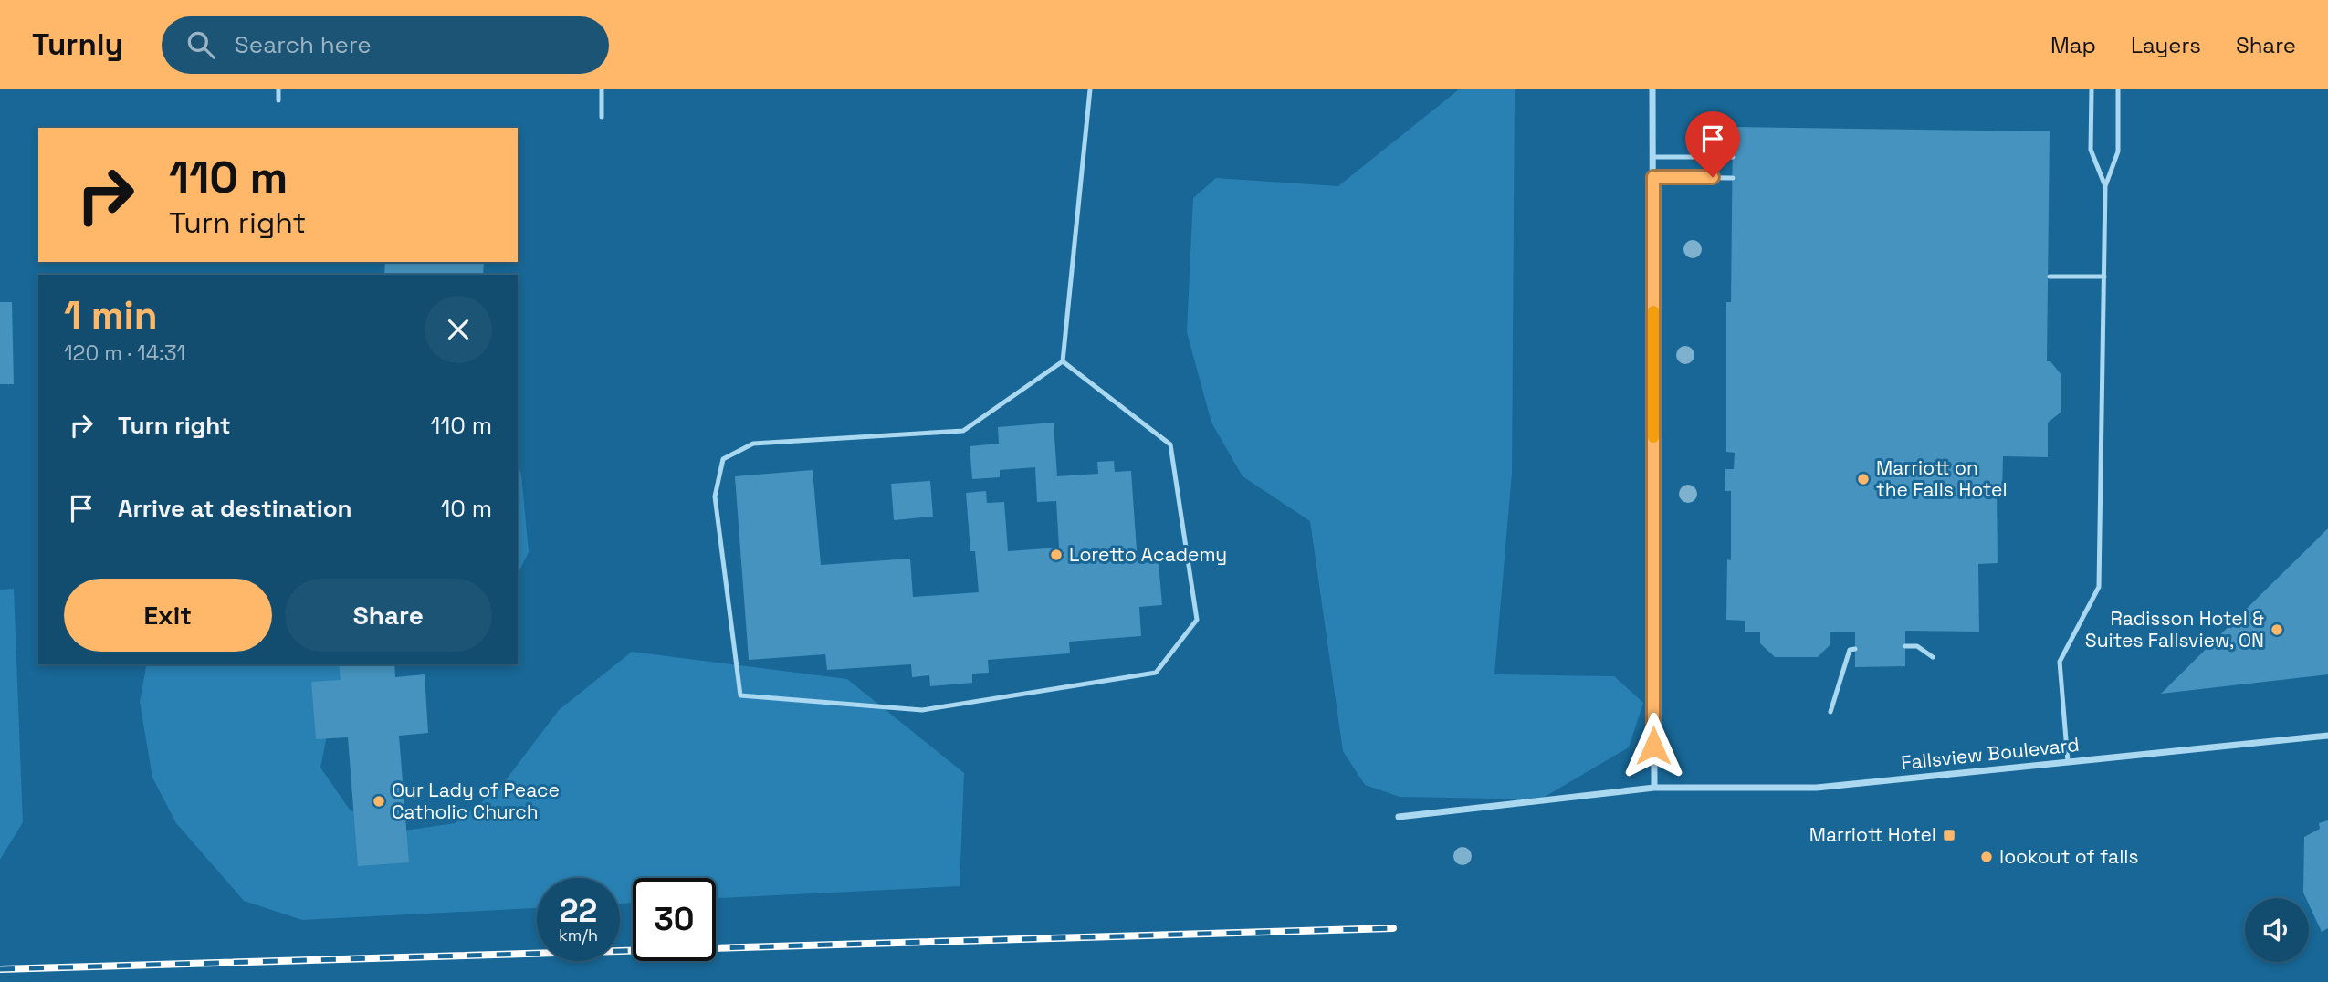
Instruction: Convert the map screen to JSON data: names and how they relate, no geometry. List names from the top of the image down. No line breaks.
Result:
{"streets":{"street":["Fallsview Boulevard"]},"places":{"other":["Marriott on the Falls Hotel","Loretto Academy","Radisson Hotel & Suites Fallsview, ON","Our Lady of Peace Catholic Church","lookout of falls"],"transit":["Marriott Hotel"]},"page":{"header":"Turnly","search":"Search here","nav":["Map","Layers","Share"],"turn":["110 m","Turn right"],"heading":["1 min","120 m · 14:31"],"list":[{"name":"Turn right","value":"110 m"},{"name":"Arrive at destination","value":"10 m"}],"buttons":["Exit","Share"],"speed":"22 km/h","limit":"30"}}
